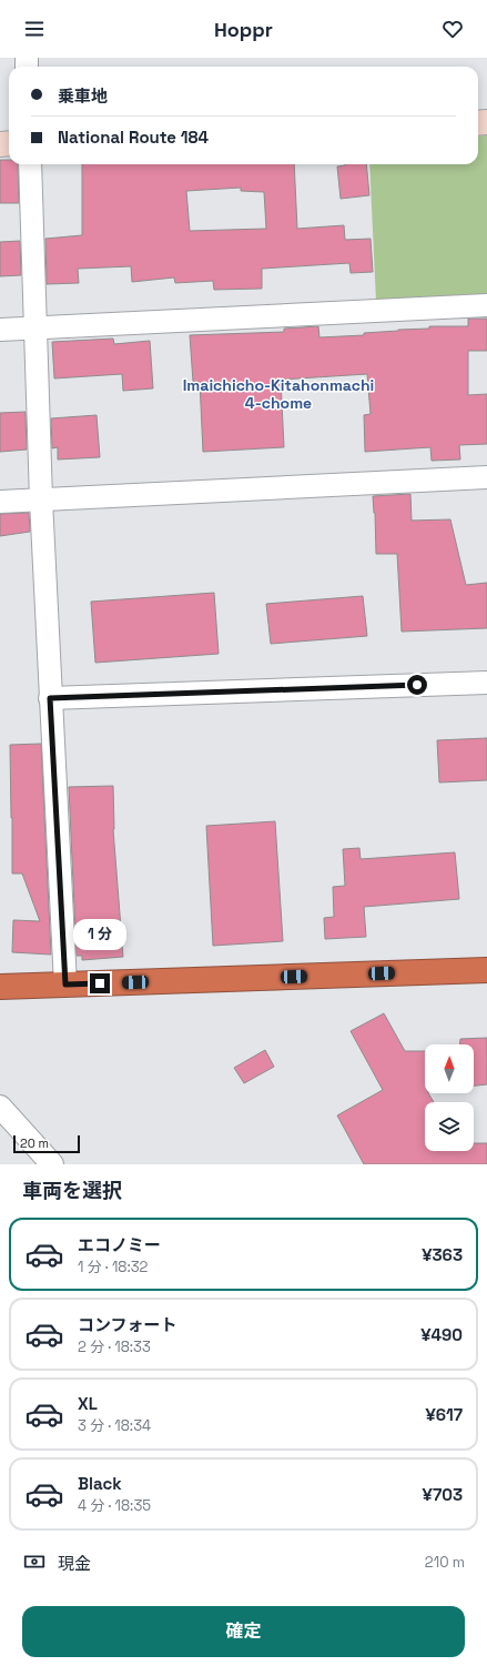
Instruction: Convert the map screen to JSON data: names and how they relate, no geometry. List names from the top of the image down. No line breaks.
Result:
{"districts":["Imaichicho-Kitahonmachi 4-chome"],"scale_bar":"20 m","north":"top","page":{"header":"Hoppr","banner":["乗車地","National Route 184"],"bubble":"1 分","scale":"20 m","heading":"車両を選択","list":[{"name":"エコノミー","note":"1 分 · 18:32","value":"¥363"},{"name":"コンフォート","note":"2 分 · 18:33","value":"¥490"},{"name":"XL","note":"3 分 · 18:34","value":"¥617"},{"name":"Black","note":"4 分 · 18:35","value":"¥703"}],"pay":["現金","210 m"],"buttons":"確定"}}
